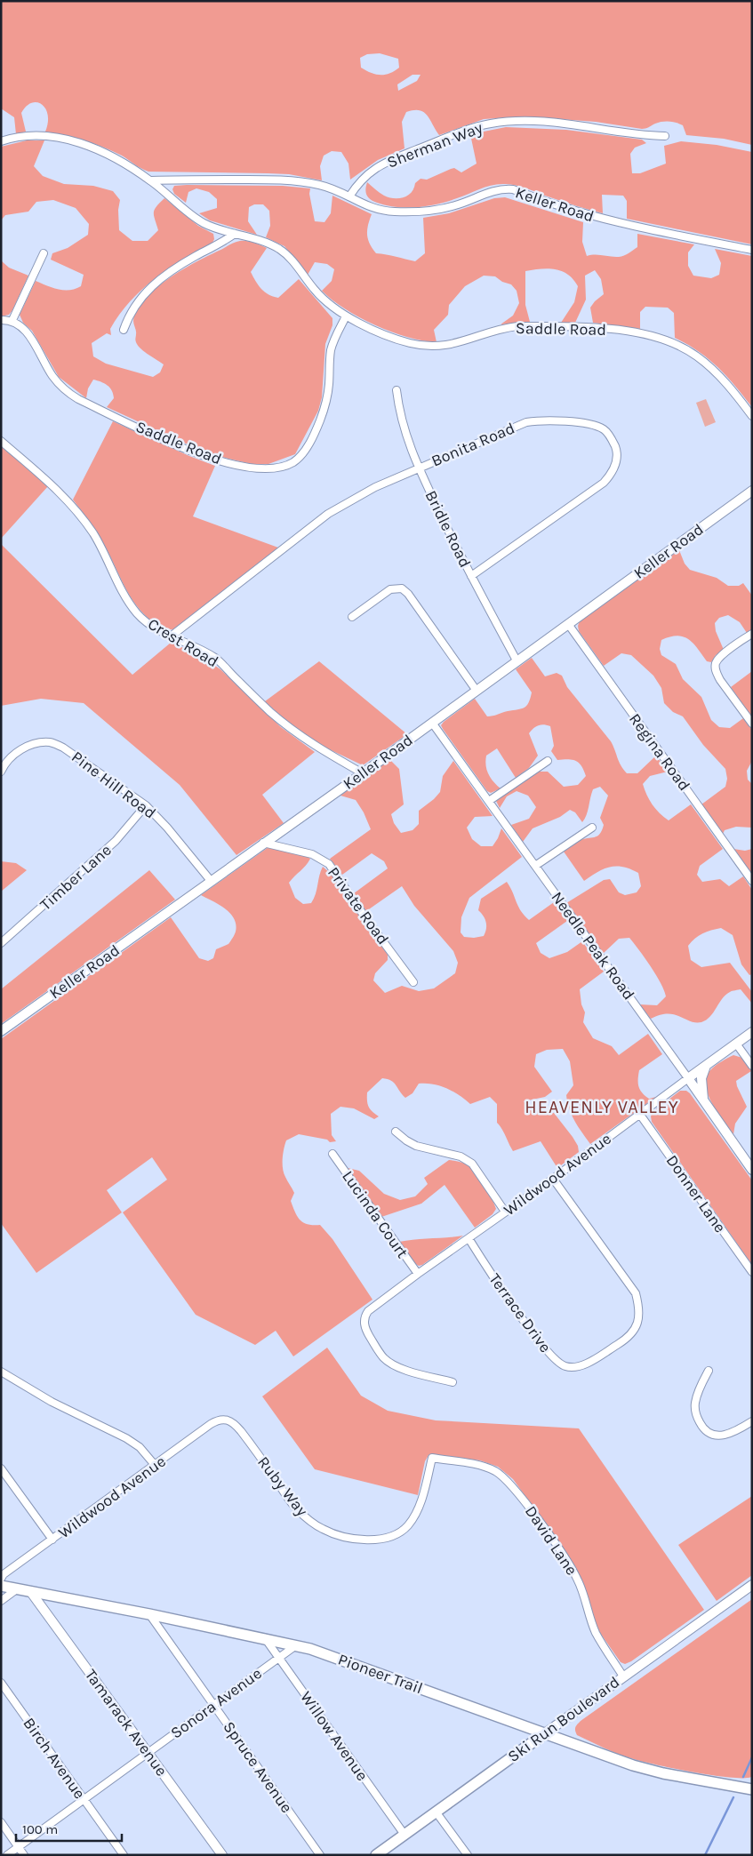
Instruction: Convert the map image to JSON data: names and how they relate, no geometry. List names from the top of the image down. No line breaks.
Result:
{"streets":{"main road":["Pioneer Trail","Ski Run Boulevard"],"street":["Sherman Way","Keller Road","Saddle Road","Bonita Road","Bridle Road","Crest Road","Regina Road","Pine Hill Road","Timber Lane","Private Road","Needle Peak Road","Wildwood Avenue","Donner Lane","Lucinda Court","Terrace Drive","Ruby Way","David Lane","Sonora Avenue","Tamarack Avenue","Willow Avenue","Birch Avenue","Spruce Avenue"]},"crossings":[["Sherman Way","Keller Road"],["Keller Road","Saddle Road"],["Keller Road","Bridle Road"],["Keller Road","Crest Road"],["Keller Road","Regina Road"],["Keller Road","Pine Hill Road"],["Keller Road","Private Road"],["Keller Road","Needle Peak Road"],["Bonita Road","Bridle Road"],["Bonita Road","Crest Road"],["Pine Hill Road","Timber Lane"],["Needle Peak Road","Wildwood Avenue"],["Wildwood Avenue","Donner Lane"],["Wildwood Avenue","Lucinda Court"],["Wildwood Avenue","Terrace Drive"],["Wildwood Avenue","Ruby Way"],["Ruby Way","David Lane"],["David Lane","Ski Run Boulevard"],["Pioneer Trail","Sonora Avenue"],["Pioneer Trail","Ski Run Boulevard"],["Pioneer Trail","Tamarack Avenue"],["Pioneer Trail","Willow Avenue"],["Pioneer Trail","Spruce Avenue"],["Sonora Avenue","Tamarack Avenue"],["Sonora Avenue","Willow Avenue"],["Sonora Avenue","Birch Avenue"],["Sonora Avenue","Spruce Avenue"],["Ski Run Boulevard","Willow Avenue"]],"districts":["HEAVENLY VALLEY"],"scale_bar":"100 m"}
